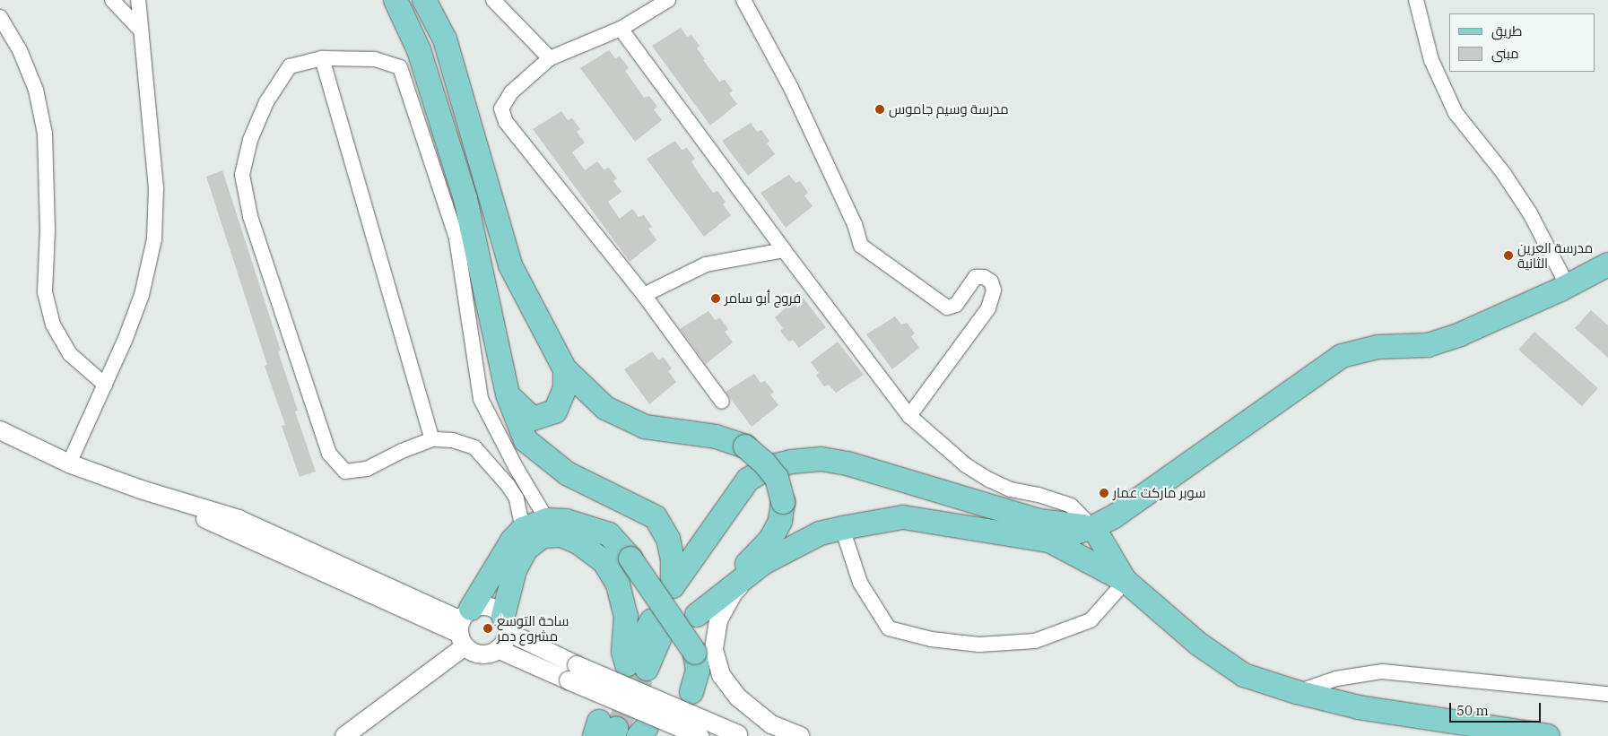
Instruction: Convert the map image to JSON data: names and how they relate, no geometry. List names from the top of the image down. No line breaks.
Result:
{"places":["مدرسة وسيم جاموس","مدرسة العرين الثانية","فروج أبو سامر","سوبر ماركت عمار","ساحة التوسع مشروع دمر"],"legend":["طريق","مبنى"],"scale_bar":"50 m"}
